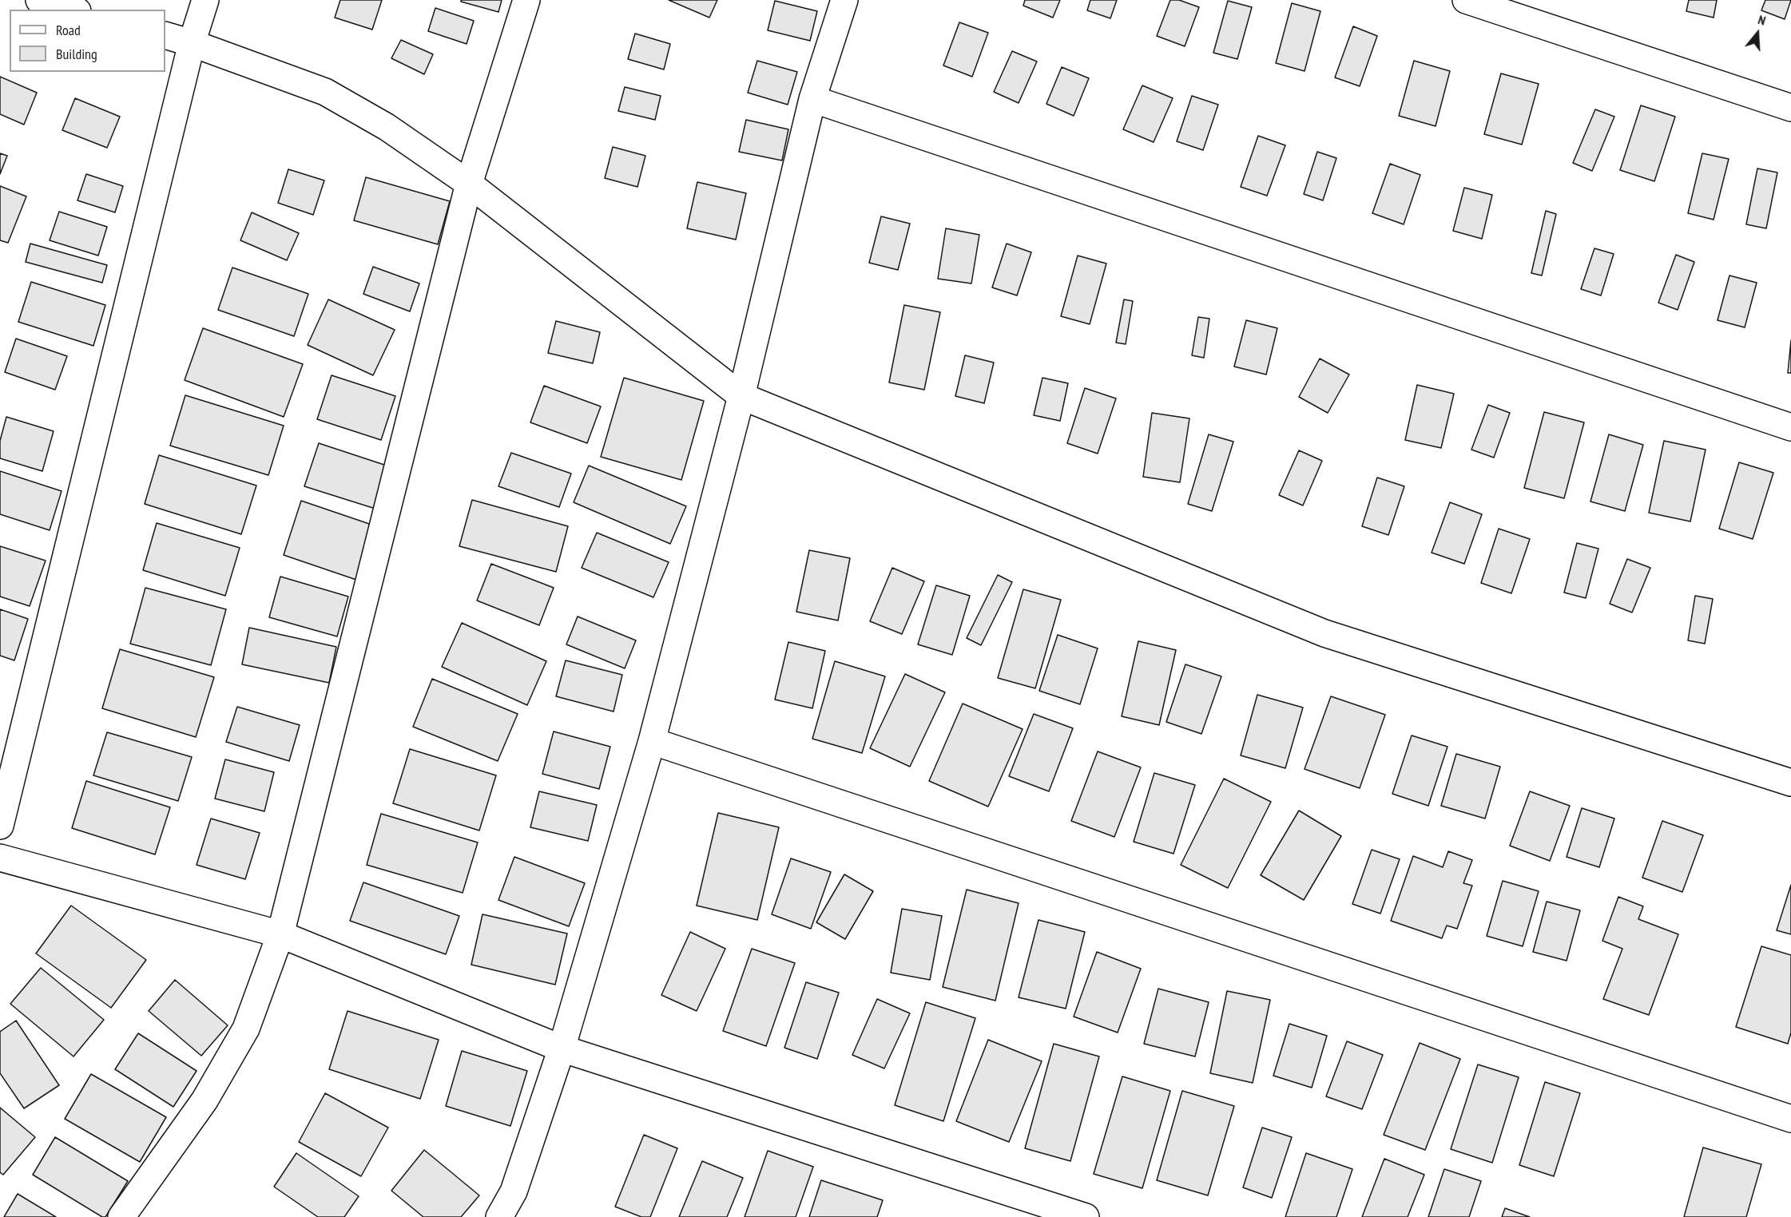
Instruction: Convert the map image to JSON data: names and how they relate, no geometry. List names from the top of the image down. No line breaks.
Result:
{"legend":["Road","Building"],"north":"top"}
